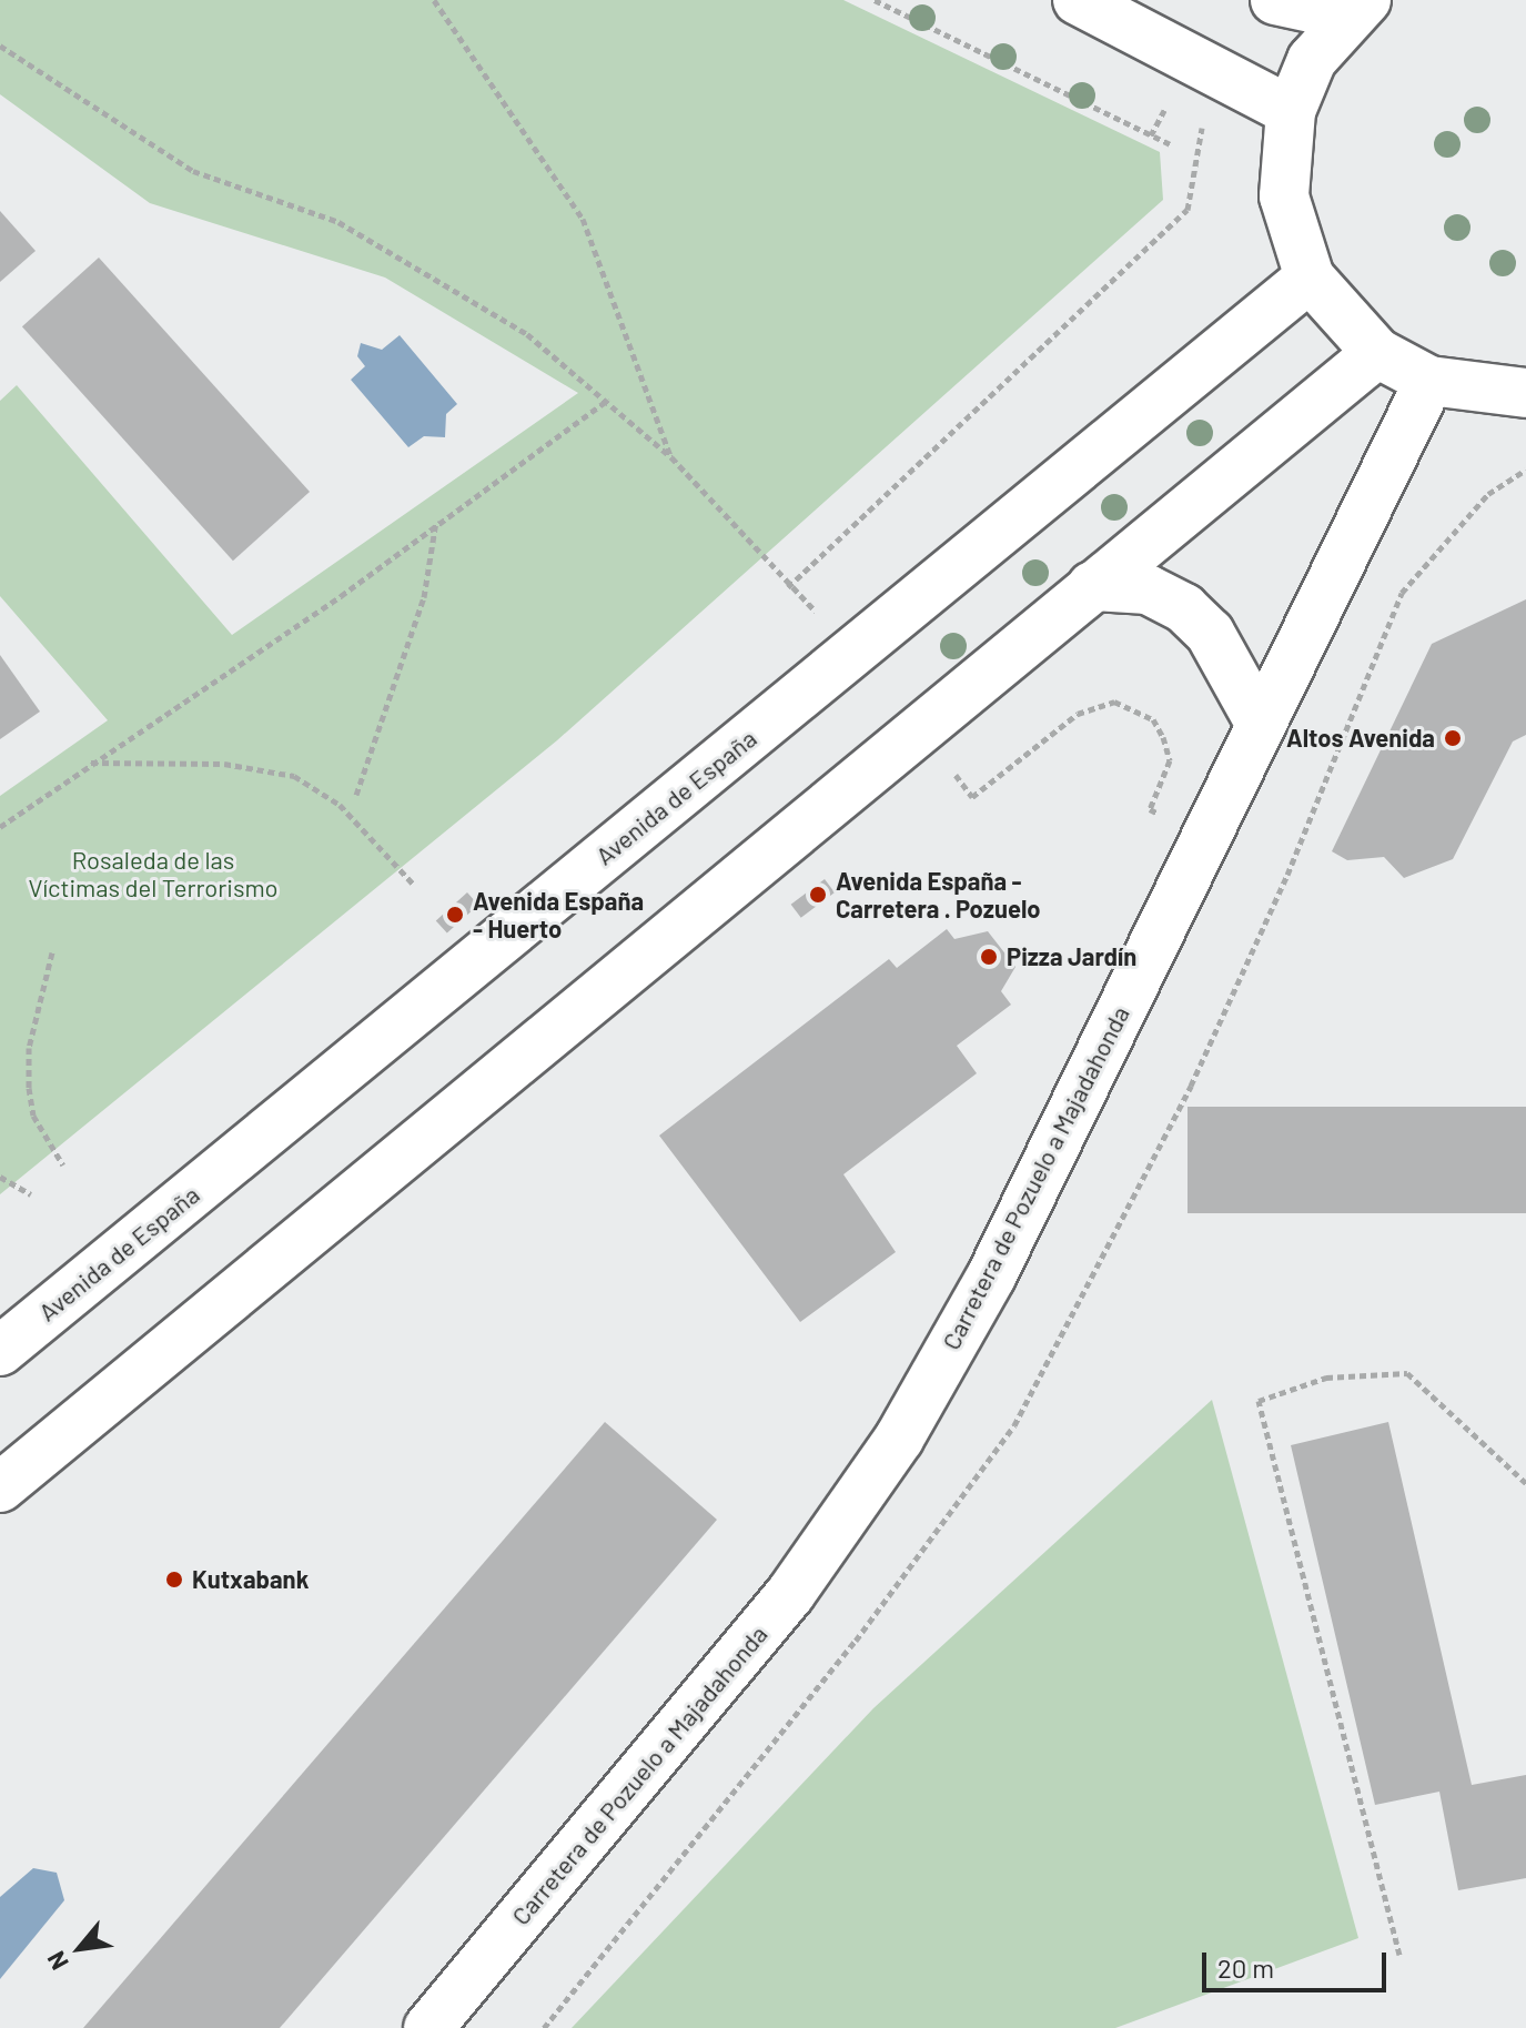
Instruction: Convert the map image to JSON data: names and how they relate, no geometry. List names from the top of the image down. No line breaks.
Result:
{"streets":{"street":["Avenida de España","Carretera de Pozuelo a Majadahonda"]},"parks":["Rosaleda de las Víctimas del Terrorismo"],"places":["Altos Avenida","Avenida España - Carretera . Pozuelo","Avenida España - Huerto","Pizza Jardín","Kutxabank"],"scale_bar":"20 m","north":"bottom left"}
